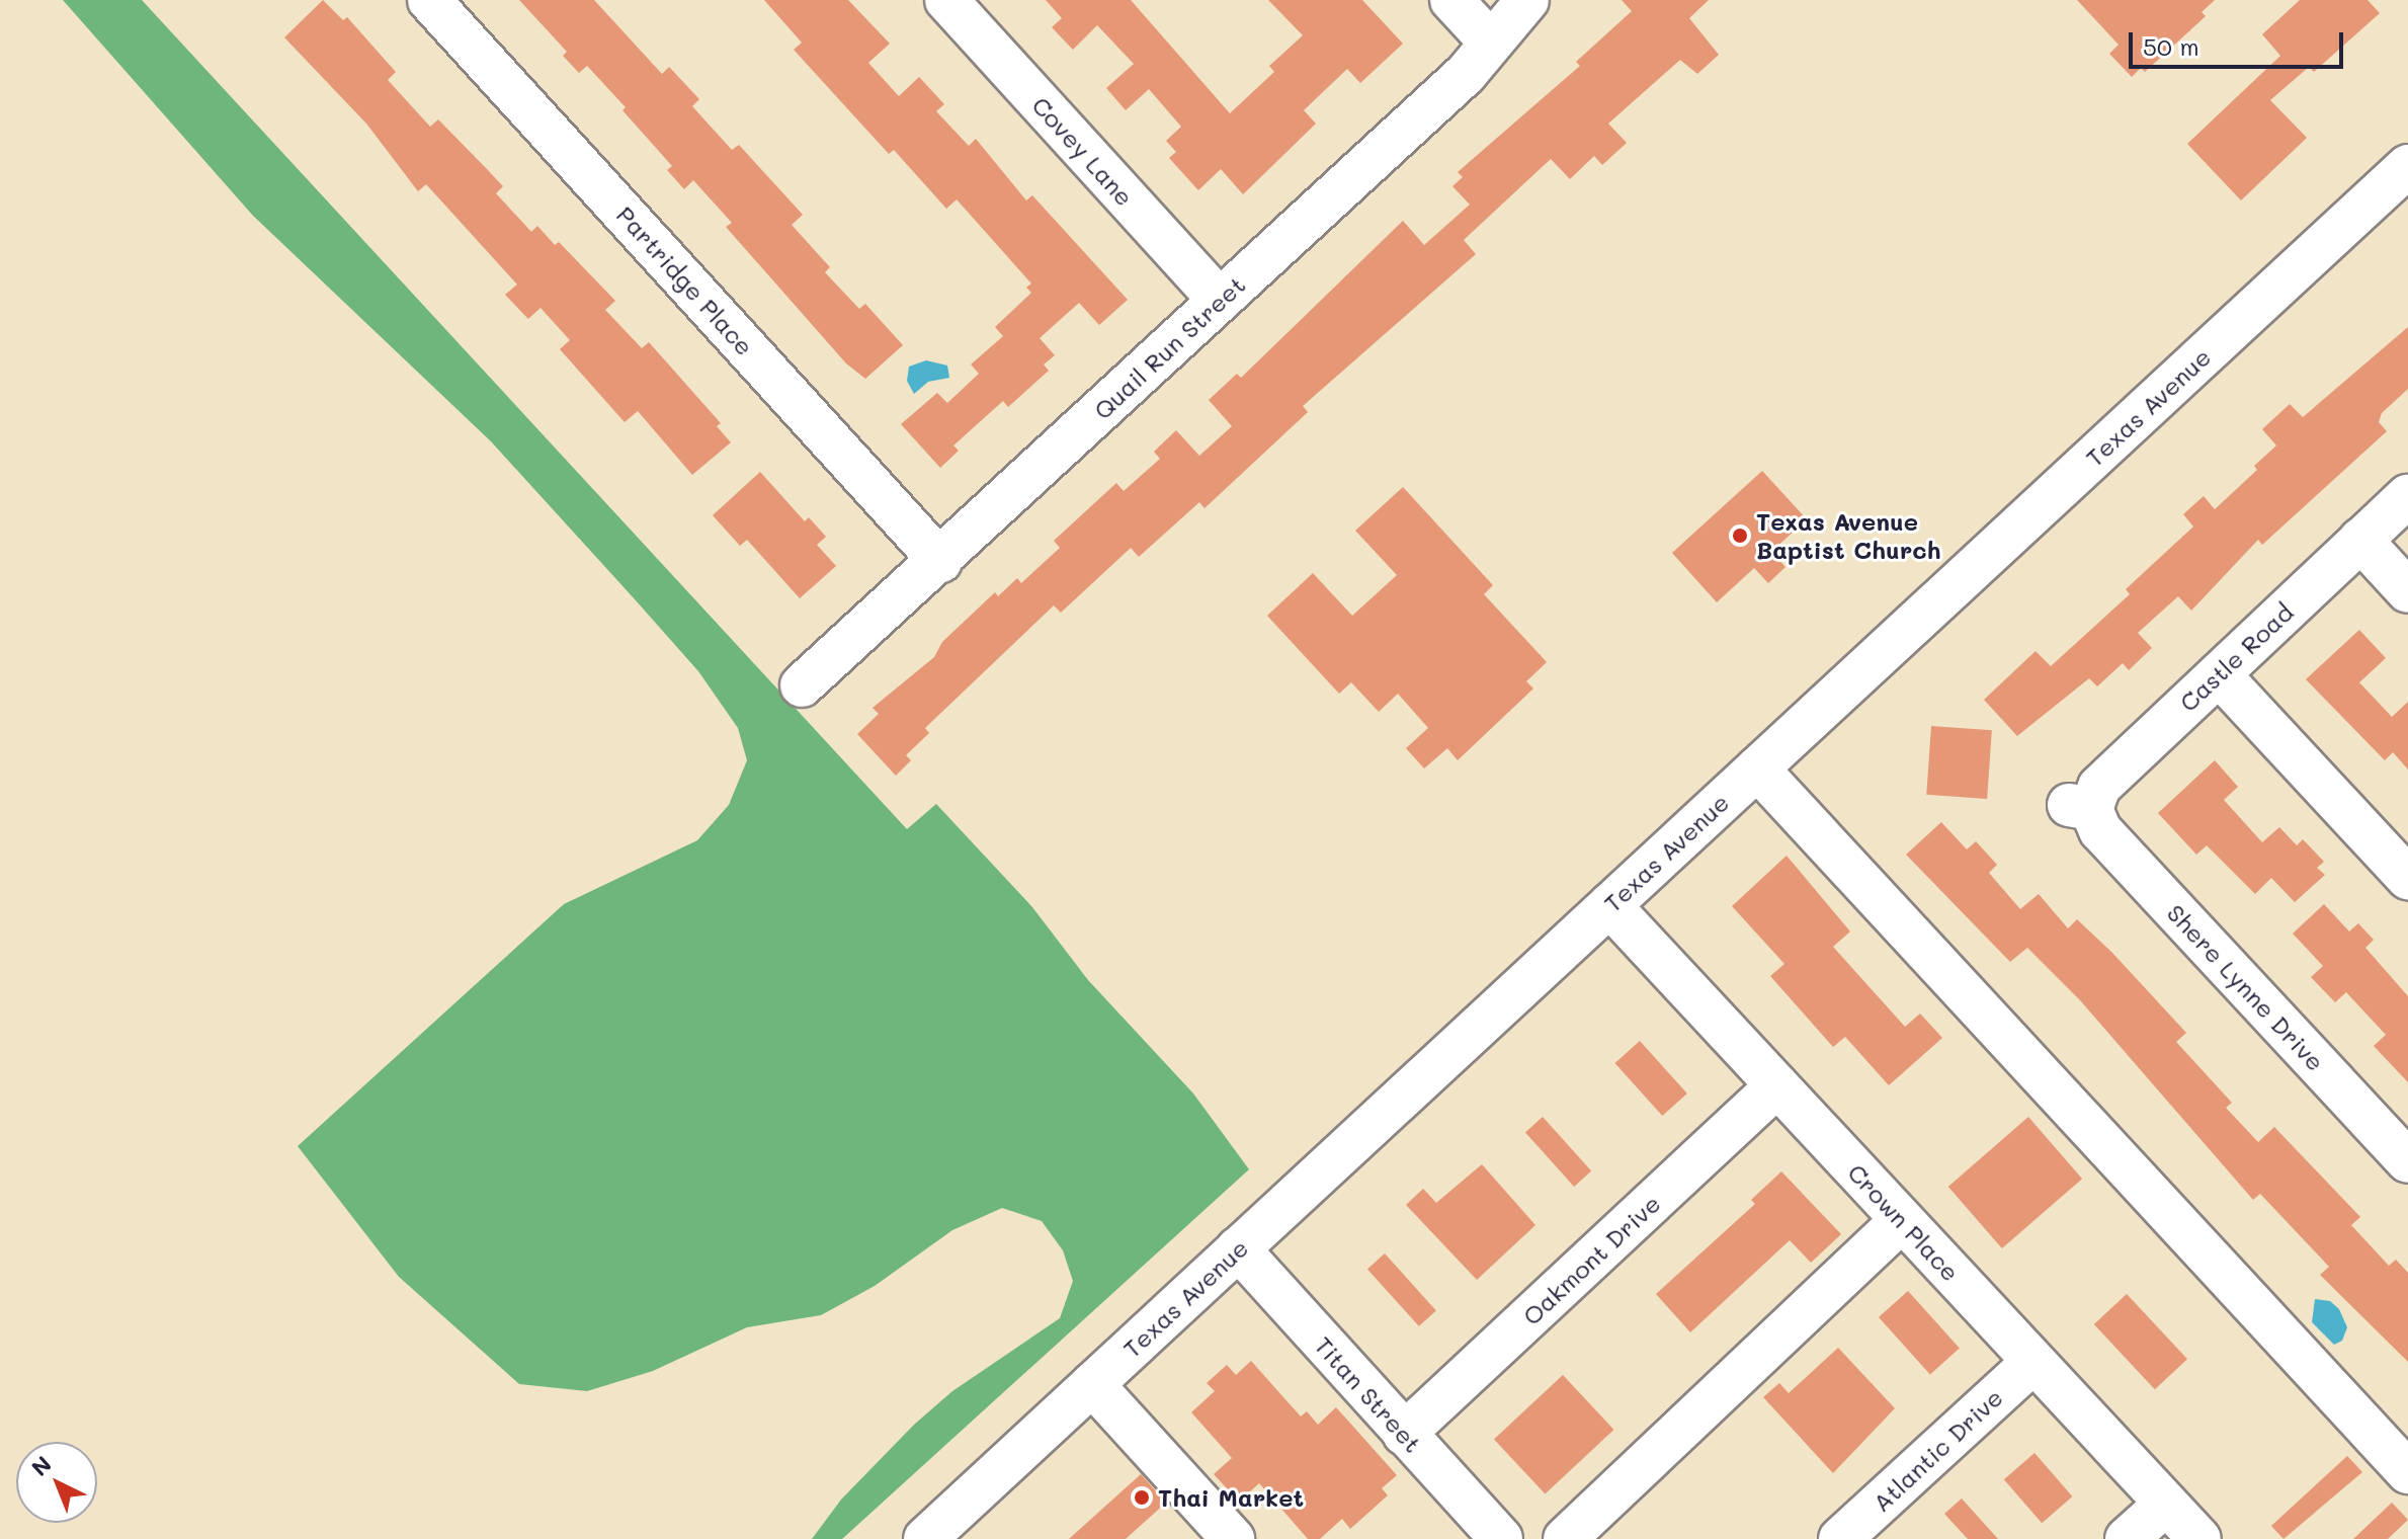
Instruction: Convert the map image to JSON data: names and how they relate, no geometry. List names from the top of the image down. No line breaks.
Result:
{"streets":{"street":["Covey Lane","Partridge Place","Quail Run Street","Texas Avenue","Castle Road","Shere Lynne Drive","Crown Place","Oakmont Drive","Titan Street","Atlantic Drive"]},"crossings":[["Covey Lane","Quail Run Street"],["Partridge Place","Quail Run Street"],["Texas Avenue","Crown Place"],["Texas Avenue","Titan Street"],["Castle Road","Shere Lynne Drive"],["Crown Place","Oakmont Drive"],["Crown Place","Atlantic Drive"],["Oakmont Drive","Titan Street"]],"places":["Texas Avenue Baptist Church","Thai Market"],"scale_bar":"50 m","north":"top left"}
